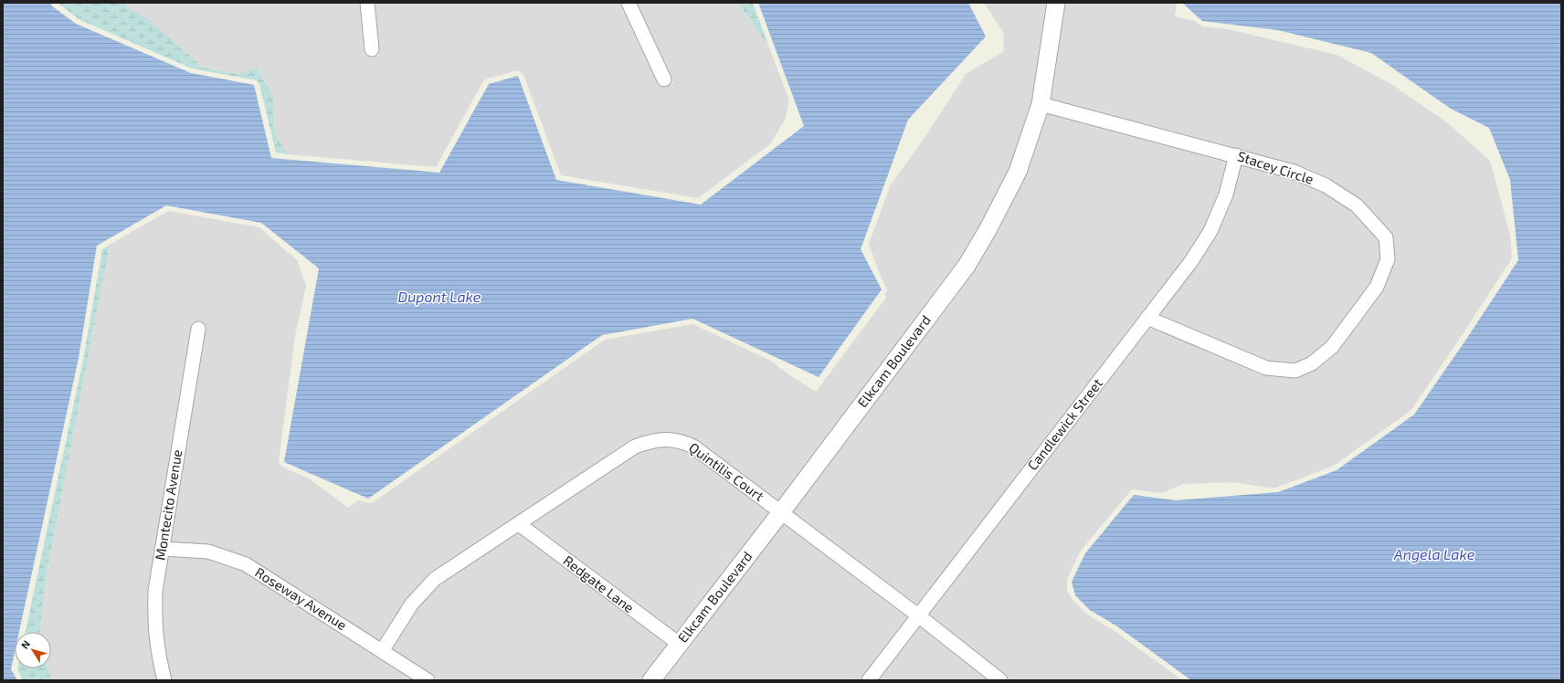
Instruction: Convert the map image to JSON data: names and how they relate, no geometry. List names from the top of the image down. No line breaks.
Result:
{"streets":{"street":["Stacey Circle","Elkcam Boulevard","Candlewick Street","Quintilis Court","Montecito Avenue","Redgate Lane","Roseway Avenue"]},"crossings":[["Stacey Circle","Elkcam Boulevard"],["Stacey Circle","Candlewick Street"],["Elkcam Boulevard","Quintilis Court"],["Elkcam Boulevard","Redgate Lane"],["Candlewick Street","Quintilis Court"],["Quintilis Court","Redgate Lane"],["Quintilis Court","Roseway Avenue"],["Montecito Avenue","Roseway Avenue"]],"water":["Dupont Lake","Angela Lake"],"north":"top left"}
